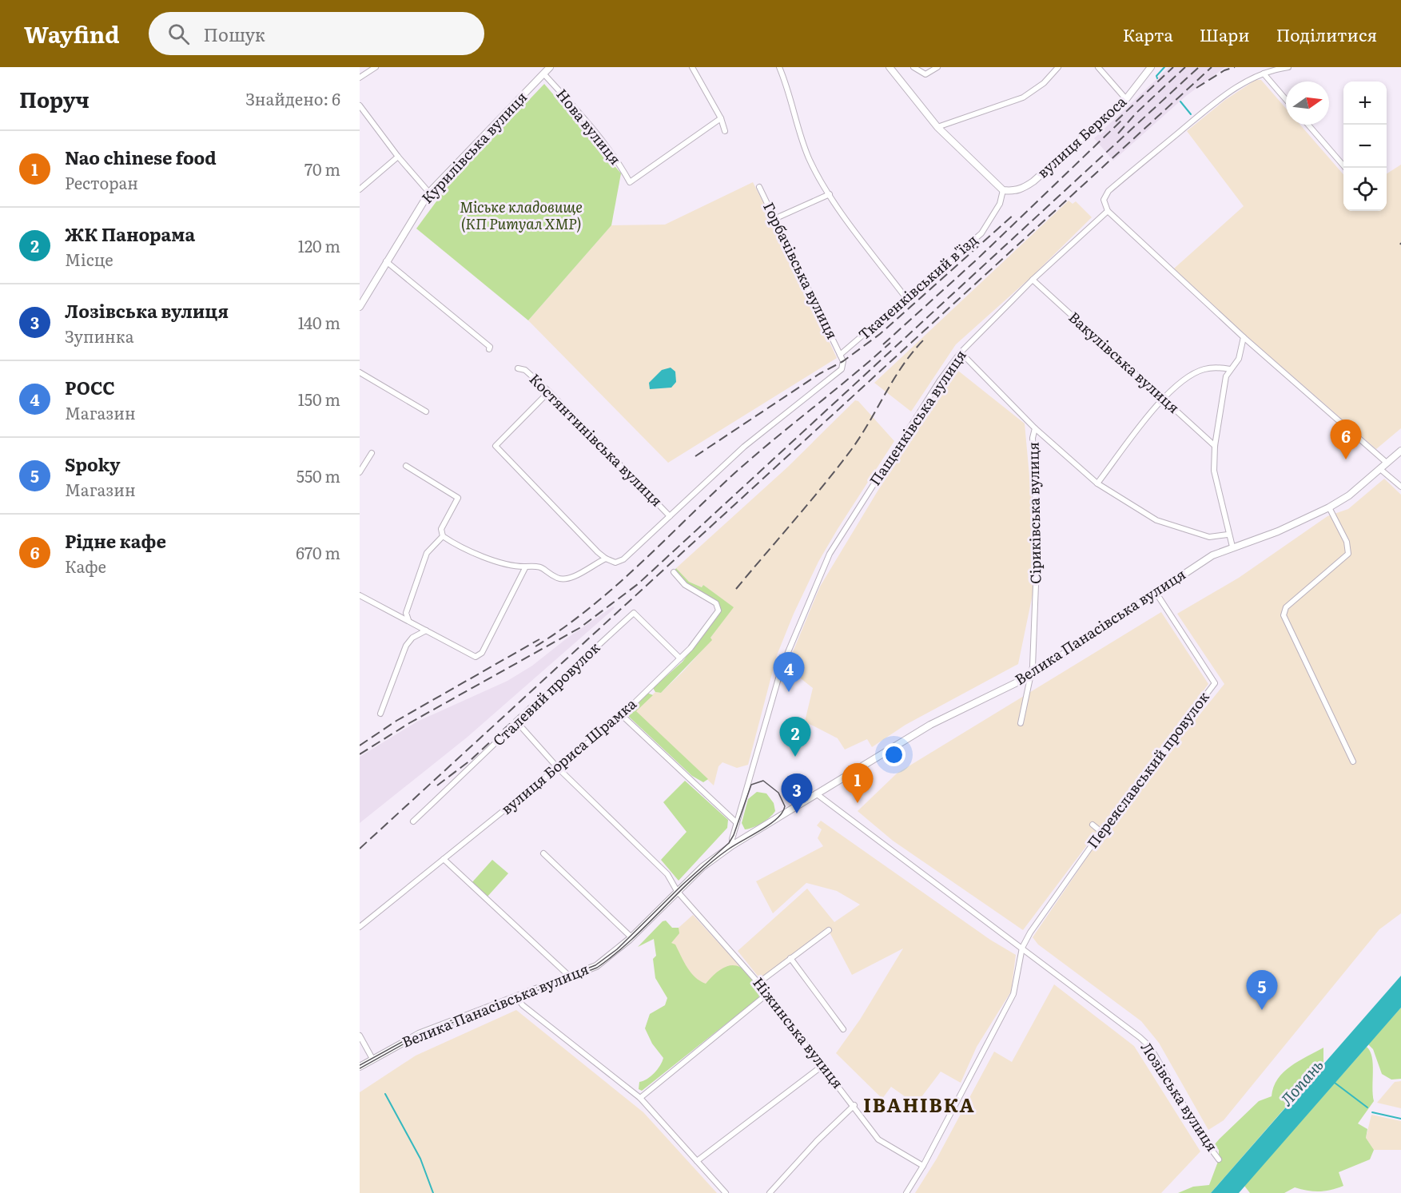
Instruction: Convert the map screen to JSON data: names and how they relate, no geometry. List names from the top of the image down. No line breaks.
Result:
{"streets":{"main road":["Курилівська вулиця"],"street":["Нова вулиця","вулиця Беркоса","Горбачівська вулиця","Ткаченківський в'їзд","Вакулівська вулиця","Пащенківська вулиця","Костянтинівська вулиця","Сіриківська вулиця","Велика Панасівська вулиця","Сталевий провулок","вулиця Бориса Шрамка","Переяславський провулок","Ніжинська вулиця","Лозівська вулиця"]},"crossings":[["Нова вулиця","Курилівська вулиця"],["вулиця Беркоса","Ткаченківський в'їзд"],["Горбачівська вулиця","Ткаченківський в'їзд"],["Вакулівська вулиця","Пащенківська вулиця"],["Пащенківська вулиця","Сіриківська вулиця"],["Пащенківська вулиця","Велика Панасівська вулиця"],["Сіриківська вулиця","Велика Панасівська вулиця"],["Велика Панасівська вулиця","Переяславський провулок"],["Велика Панасівська вулиця","Ніжинська вулиця"],["Велика Панасівська вулиця","Лозівська вулиця"],["Сталевий провулок","вулиця Бориса Шрамка"],["Сталевий провулок","Ніжинська вулиця"],["вулиця Бориса Шрамка","Ніжинська вулиця"],["Переяславський провулок","Лозівська вулиця"]],"districts":["ІВАНІВКА"],"water":["Лопань"],"parks":["Міське кладовище (КП Ритуал ХМР)"],"north":"right","page":{"header":"Wayfind","search":"Пошук","nav":["Карта","Шари","Поділитися"],"heading":["Поруч","Знайдено: 6"],"map_buttons":["+","−"],"list":[{"mark":"1","name":"Nao chinese food","note":"Ресторан","value":"70 m"},{"mark":"2","name":"ЖК Панорама","note":"Місце","value":"120 m"},{"mark":"3","name":"Лозівська вулиця","note":"Зупинка","value":"140 m"},{"mark":"4","name":"РОСС","note":"Магазин","value":"150 m"},{"mark":"5","name":"Spoky","note":"Магазин","value":"550 m"},{"mark":"6","name":"Рідне кафе","note":"Кафе","value":"670 m"}],"pins":["6","4","2","1","3","5"]}}
